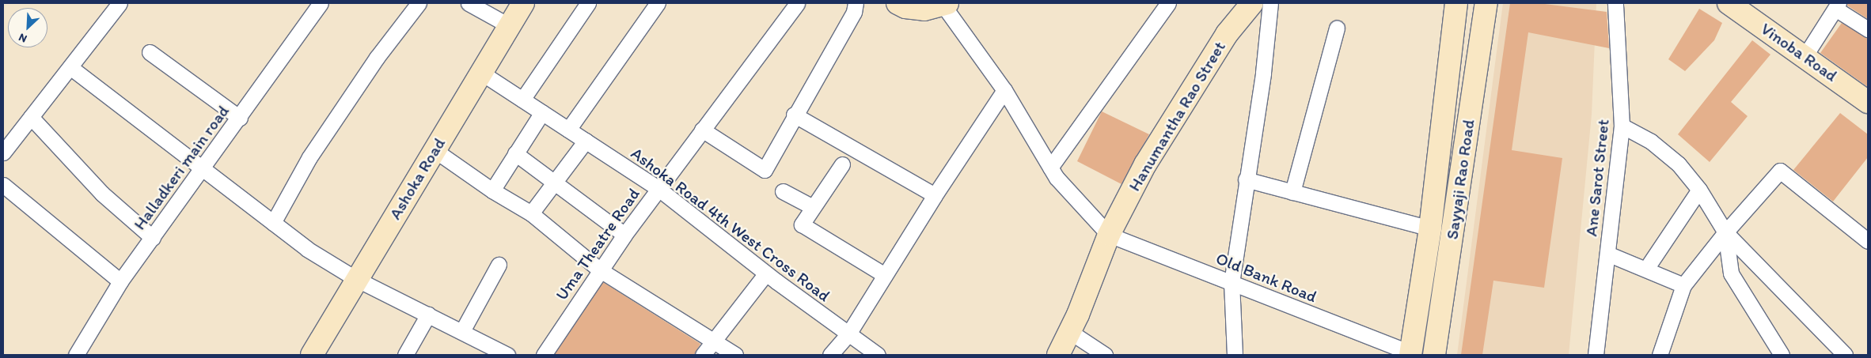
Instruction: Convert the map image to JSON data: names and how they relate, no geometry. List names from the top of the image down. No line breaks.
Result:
{"streets":{"main road":["Vinoba Road","Hanumantha Rao Street","Ashoka Road","Sayyaji Rao Road"],"street":["Halladkeri main road","Ane Sarot Street","Ashoka Road 4th West Cross Road","Uma Theatre Road","Old Bank Road"]},"crossings":[["Hanumantha Rao Street","Old Bank Road"],["Ashoka Road","Ashoka Road 4th West Cross Road"],["Sayyaji Rao Road","Old Bank Road"],["Ashoka Road 4th West Cross Road","Uma Theatre Road"]],"north":"bottom left"}
